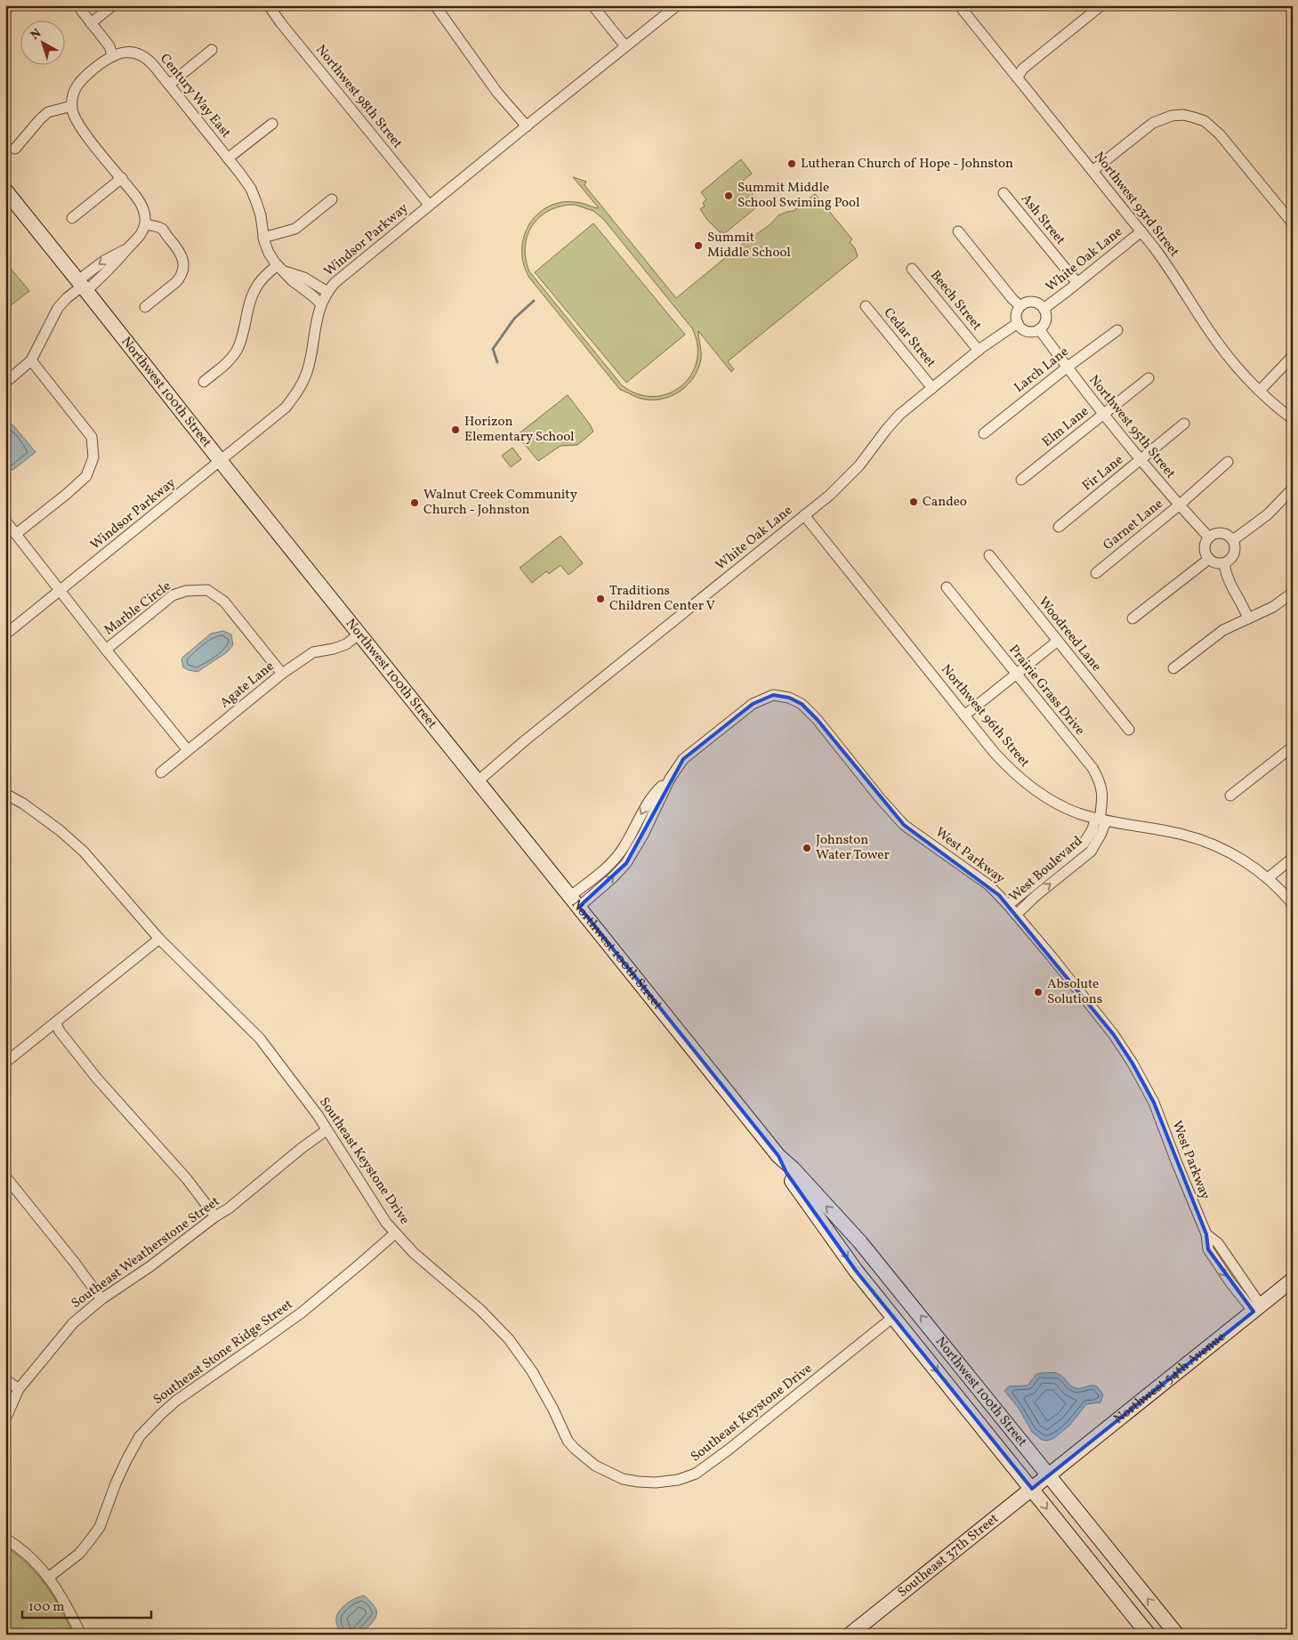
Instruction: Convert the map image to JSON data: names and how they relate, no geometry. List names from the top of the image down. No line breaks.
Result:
{"streets":{"street":["Century Way East","Northwest 98th Street","Northwest 93rd Street","Ash Street","Windsor Parkway","White Oak Lane","Beech Street","Cedar Street","Larch Lane","Northwest 100th Street","Elm Lane","Northwest 95th Street","Fir Lane","Garnet Lane","Marble Circle","Woodreed Lane","Agate Lane","Prairie Grass Drive","Northwest 96th Street","West Parkway","West Boulevard","Southeast Keystone Drive","Southeast Weatherstone Street","Southeast Stone Ridge Street","Northwest 54th Avenue","Southeast 37th Street"]},"crossings":[["Century Way East","Windsor Parkway"],["Northwest 98th Street","Windsor Parkway"],["Northwest 93rd Street","White Oak Lane"],["Ash Street","White Oak Lane"],["Windsor Parkway","Northwest 100th Street"],["White Oak Lane","Beech Street"],["White Oak Lane","Cedar Street"],["White Oak Lane","Northwest 100th Street"],["White Oak Lane","Northwest 95th Street"],["White Oak Lane","Northwest 96th Street"],["Larch Lane","Northwest 95th Street"],["Northwest 100th Street","Agate Lane"],["Northwest 100th Street","West Parkway"],["Northwest 100th Street","Southeast Keystone Drive"],["Northwest 100th Street","Northwest 54th Avenue"],["Northwest 100th Street","Southeast 37th Street"],["Elm Lane","Northwest 95th Street"],["Northwest 95th Street","Fir Lane"],["Northwest 95th Street","Garnet Lane"],["Marble Circle","Agate Lane"],["Prairie Grass Drive","Northwest 96th Street"],["Prairie Grass Drive","West Boulevard"],["Northwest 96th Street","West Boulevard"],["West Parkway","West Boulevard"],["West Parkway","Northwest 54th Avenue"],["Southeast Keystone Drive","Southeast Weatherstone Street"],["Southeast Keystone Drive","Southeast Stone Ridge Street"],["Northwest 54th Avenue","Southeast 37th Street"]],"places":["Lutheran Church of Hope - Johnston","Summit Middle School Swiming Pool","Summit Middle School","Horizon Elementary School","Candeo","Walnut Creek Community Church - Johnston","Traditions Children Center V","Johnston Water Tower","Absolute Solutions"],"scale_bar":"100 m","north":"top left"}
